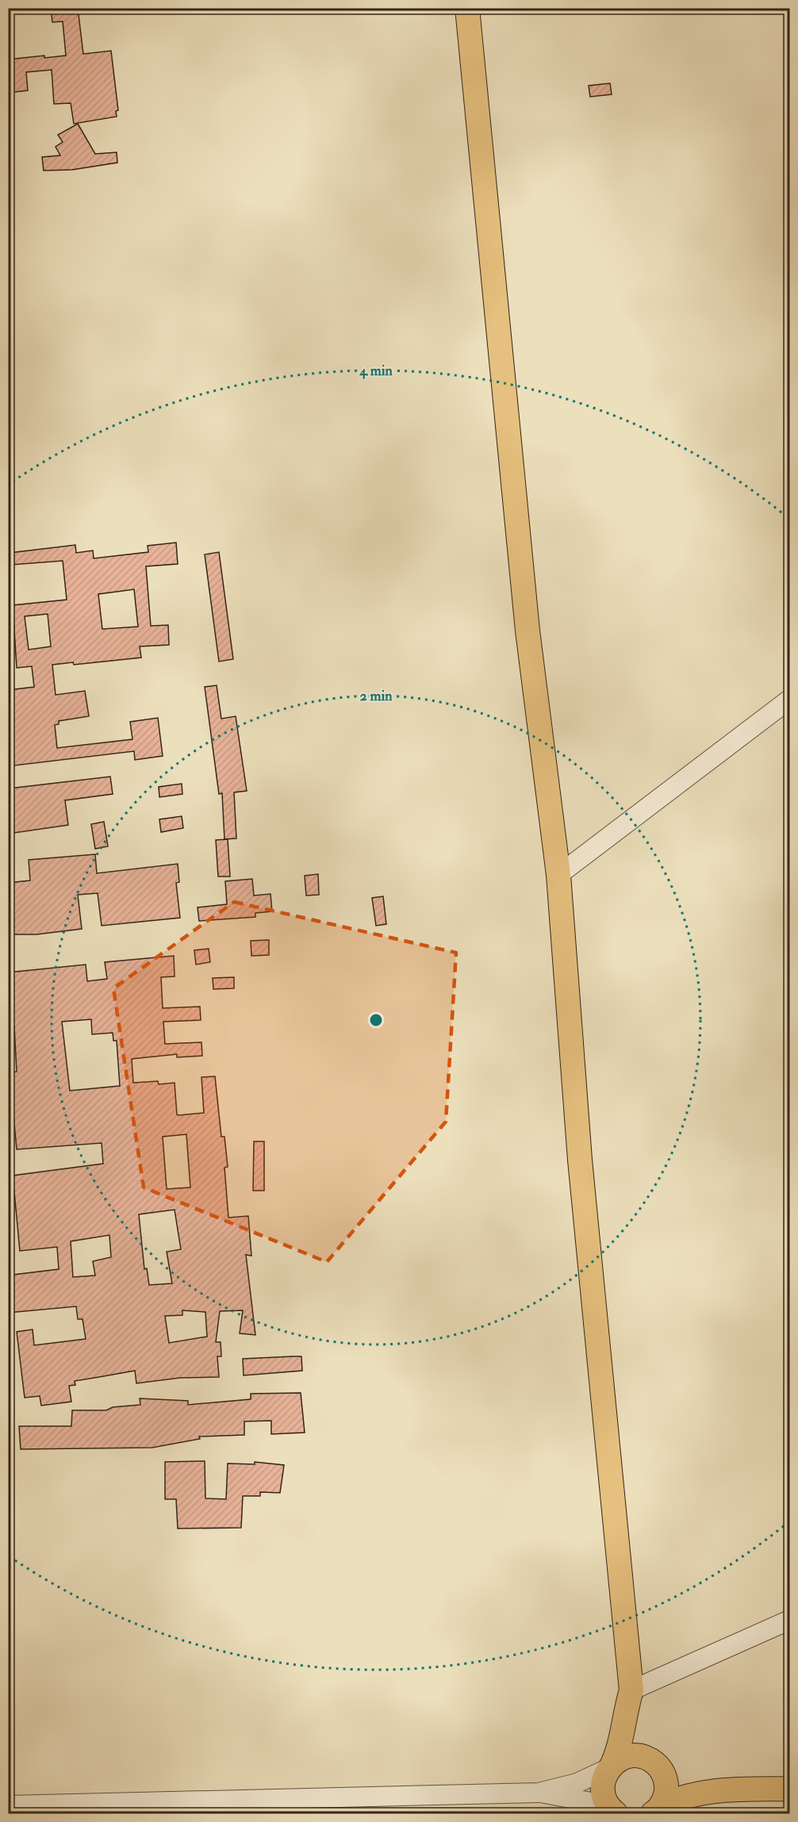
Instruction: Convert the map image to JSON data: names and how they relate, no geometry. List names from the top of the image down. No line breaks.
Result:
{"rings":["4 min","2 min"]}
